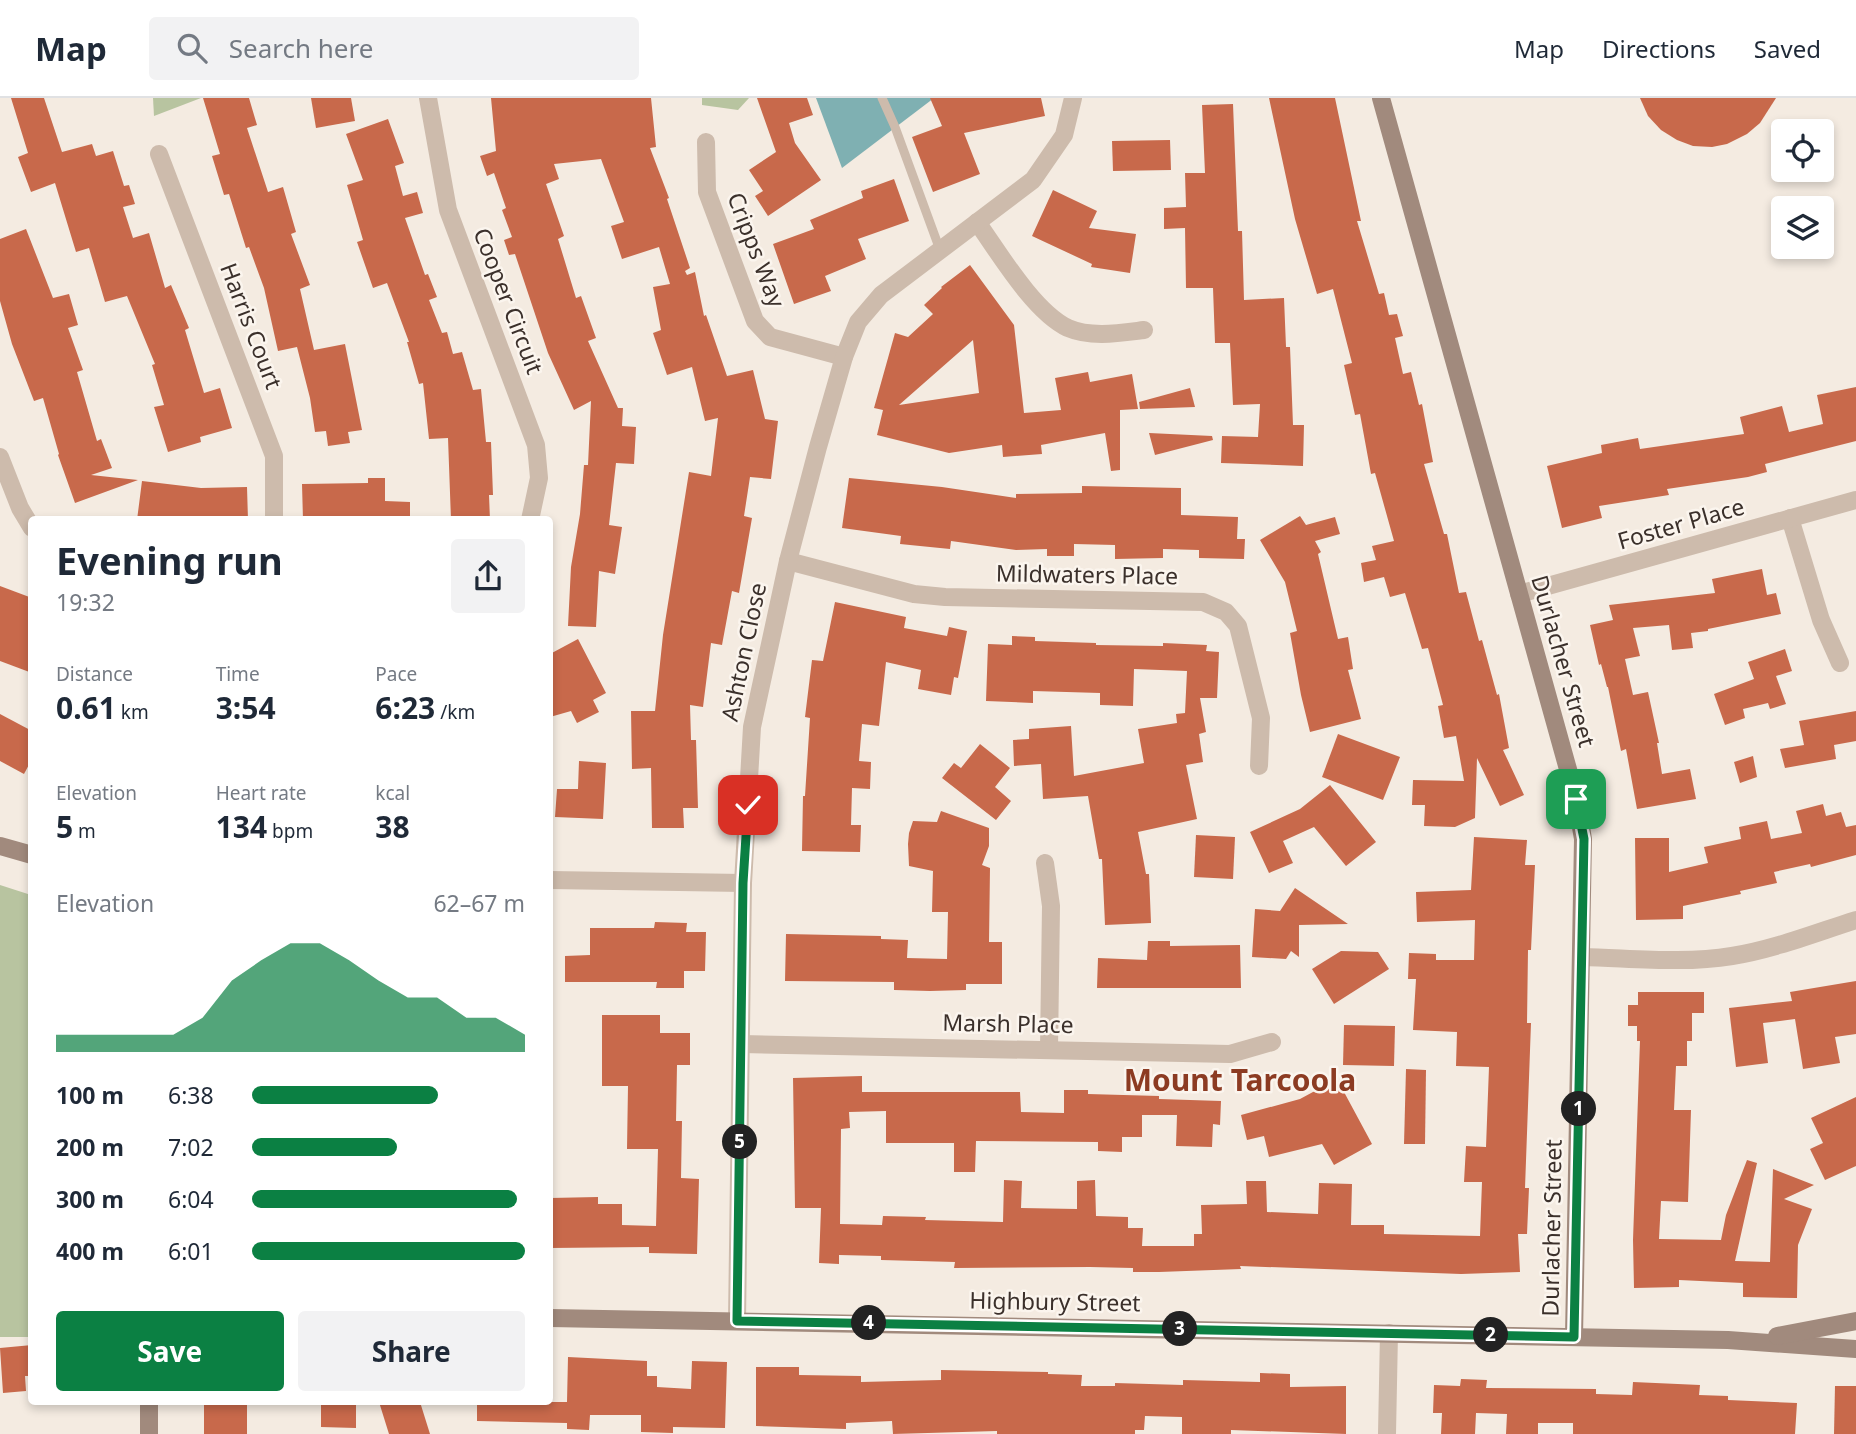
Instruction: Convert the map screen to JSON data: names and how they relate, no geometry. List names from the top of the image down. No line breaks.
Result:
{"streets":{"street":["Cripps Way","Cooper Circuit","Harris Court","Foster Place","Mildwaters Place","Ashton Close","Durlacher Street","Marsh Place","Highbury Street"]},"crossings":[["Cripps Way","Ashton Close"],["Foster Place","Durlacher Street"],["Mildwaters Place","Ashton Close"],["Ashton Close","Marsh Place"],["Ashton Close","Highbury Street"],["Durlacher Street","Highbury Street"]],"districts":["Mount Tarcoola"],"page":{"header":"Map","search":"Search here","nav":["Map","Directions","Saved"],"heading":["Evening run","19:32"],"stats":[["Distance","0.61 km"],["Time","3:54"],["Pace","6:23 /km"],["Elevation","5 m"],["Heart rate","134 bpm"],["kcal","38"]],"chart":["Elevation","62–67 m"],"list":[{"name":"100 m","note":"6:38"},{"name":"200 m","note":"7:02"},{"name":"300 m","note":"6:04"},{"name":"400 m","note":"6:01"}],"pins":["1","5","4","3","2"],"buttons":["Save","Share"]}}
